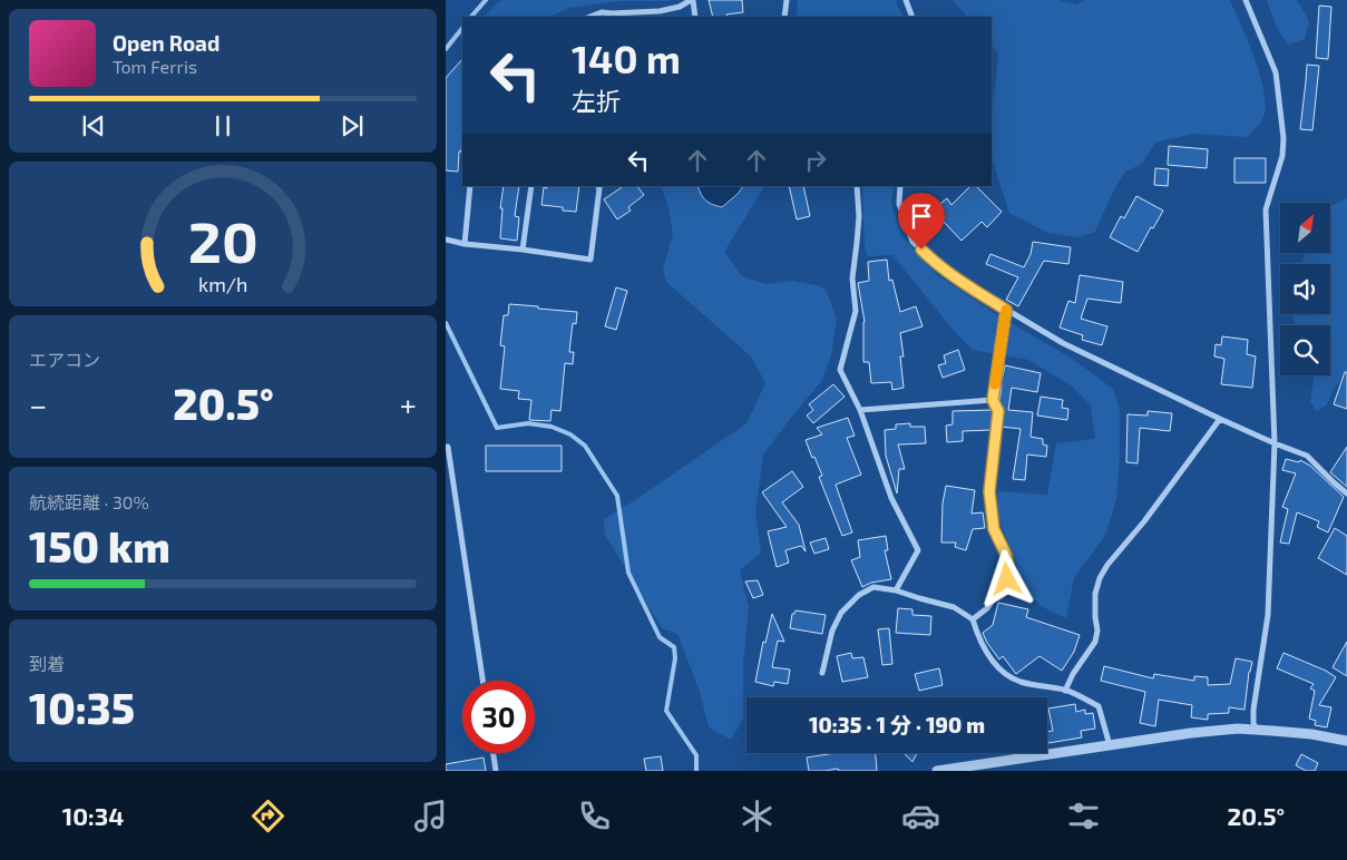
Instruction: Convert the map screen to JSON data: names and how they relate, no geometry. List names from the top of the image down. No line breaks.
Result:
{"north":"top right","page":{"turn":["140 m","左折"],"song":["Open Road","Tom Ferris"],"tile":["エアコン",["航続距離 · 30%","150 km"],["到着","10:35"]],"heat":["−","20.5°","+"],"limit":"30","trip":"10:35 · 1 分 · 190 m","tabs":["10:34","20.5°"],"gauge":["20","km/h"]}}
